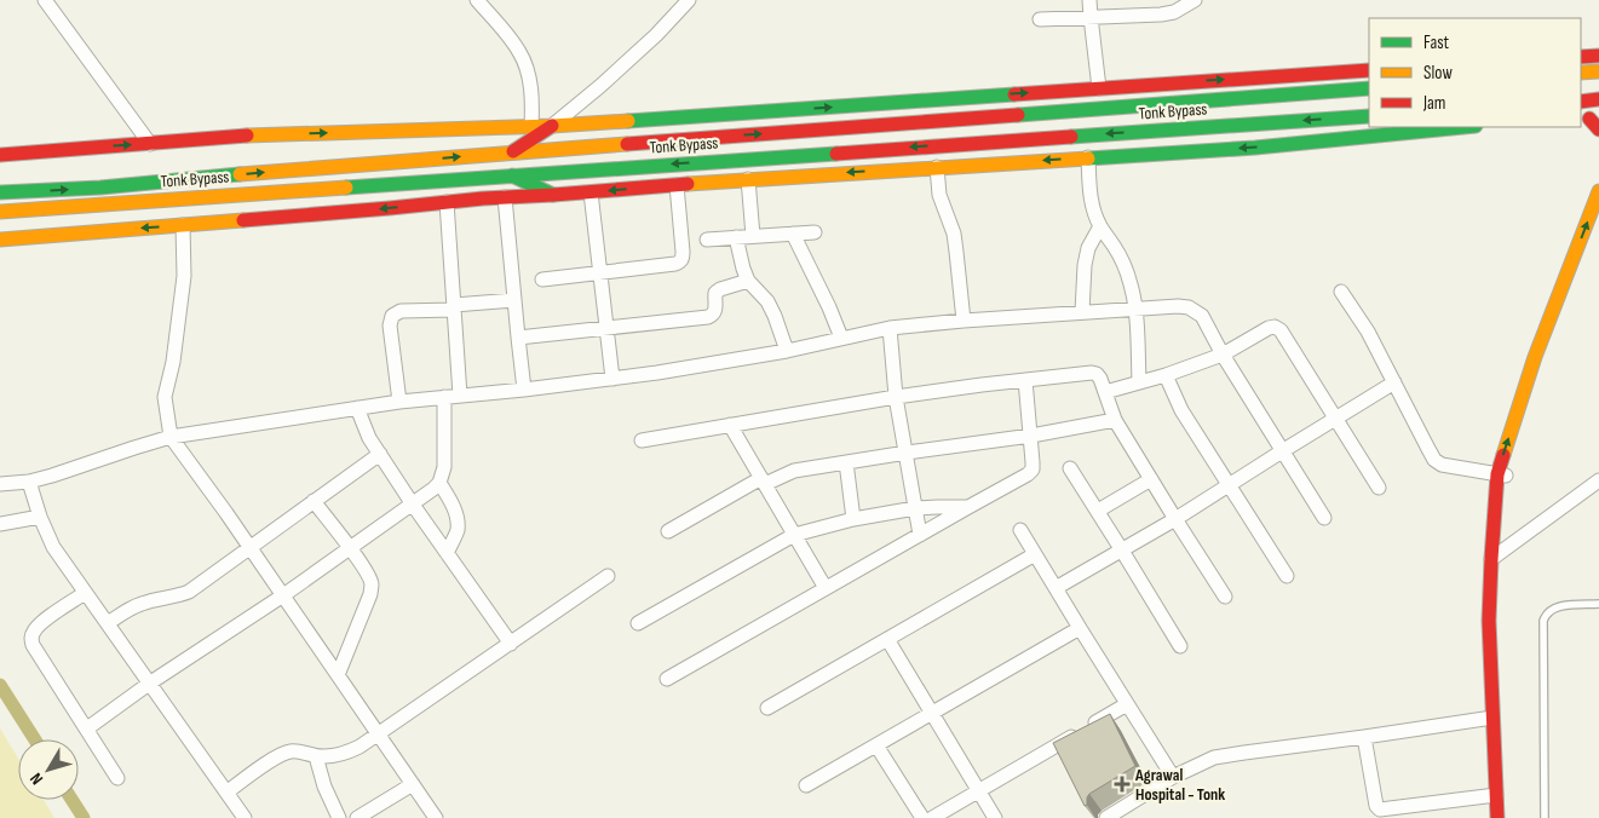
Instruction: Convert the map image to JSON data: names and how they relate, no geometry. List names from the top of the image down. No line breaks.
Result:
{"streets":{"main road":["Tonk Bypass"]},"places":{"health":["Agrawal Hospital - Tonk"]},"legend":["Fast","Slow","Jam"],"north":"bottom left"}
